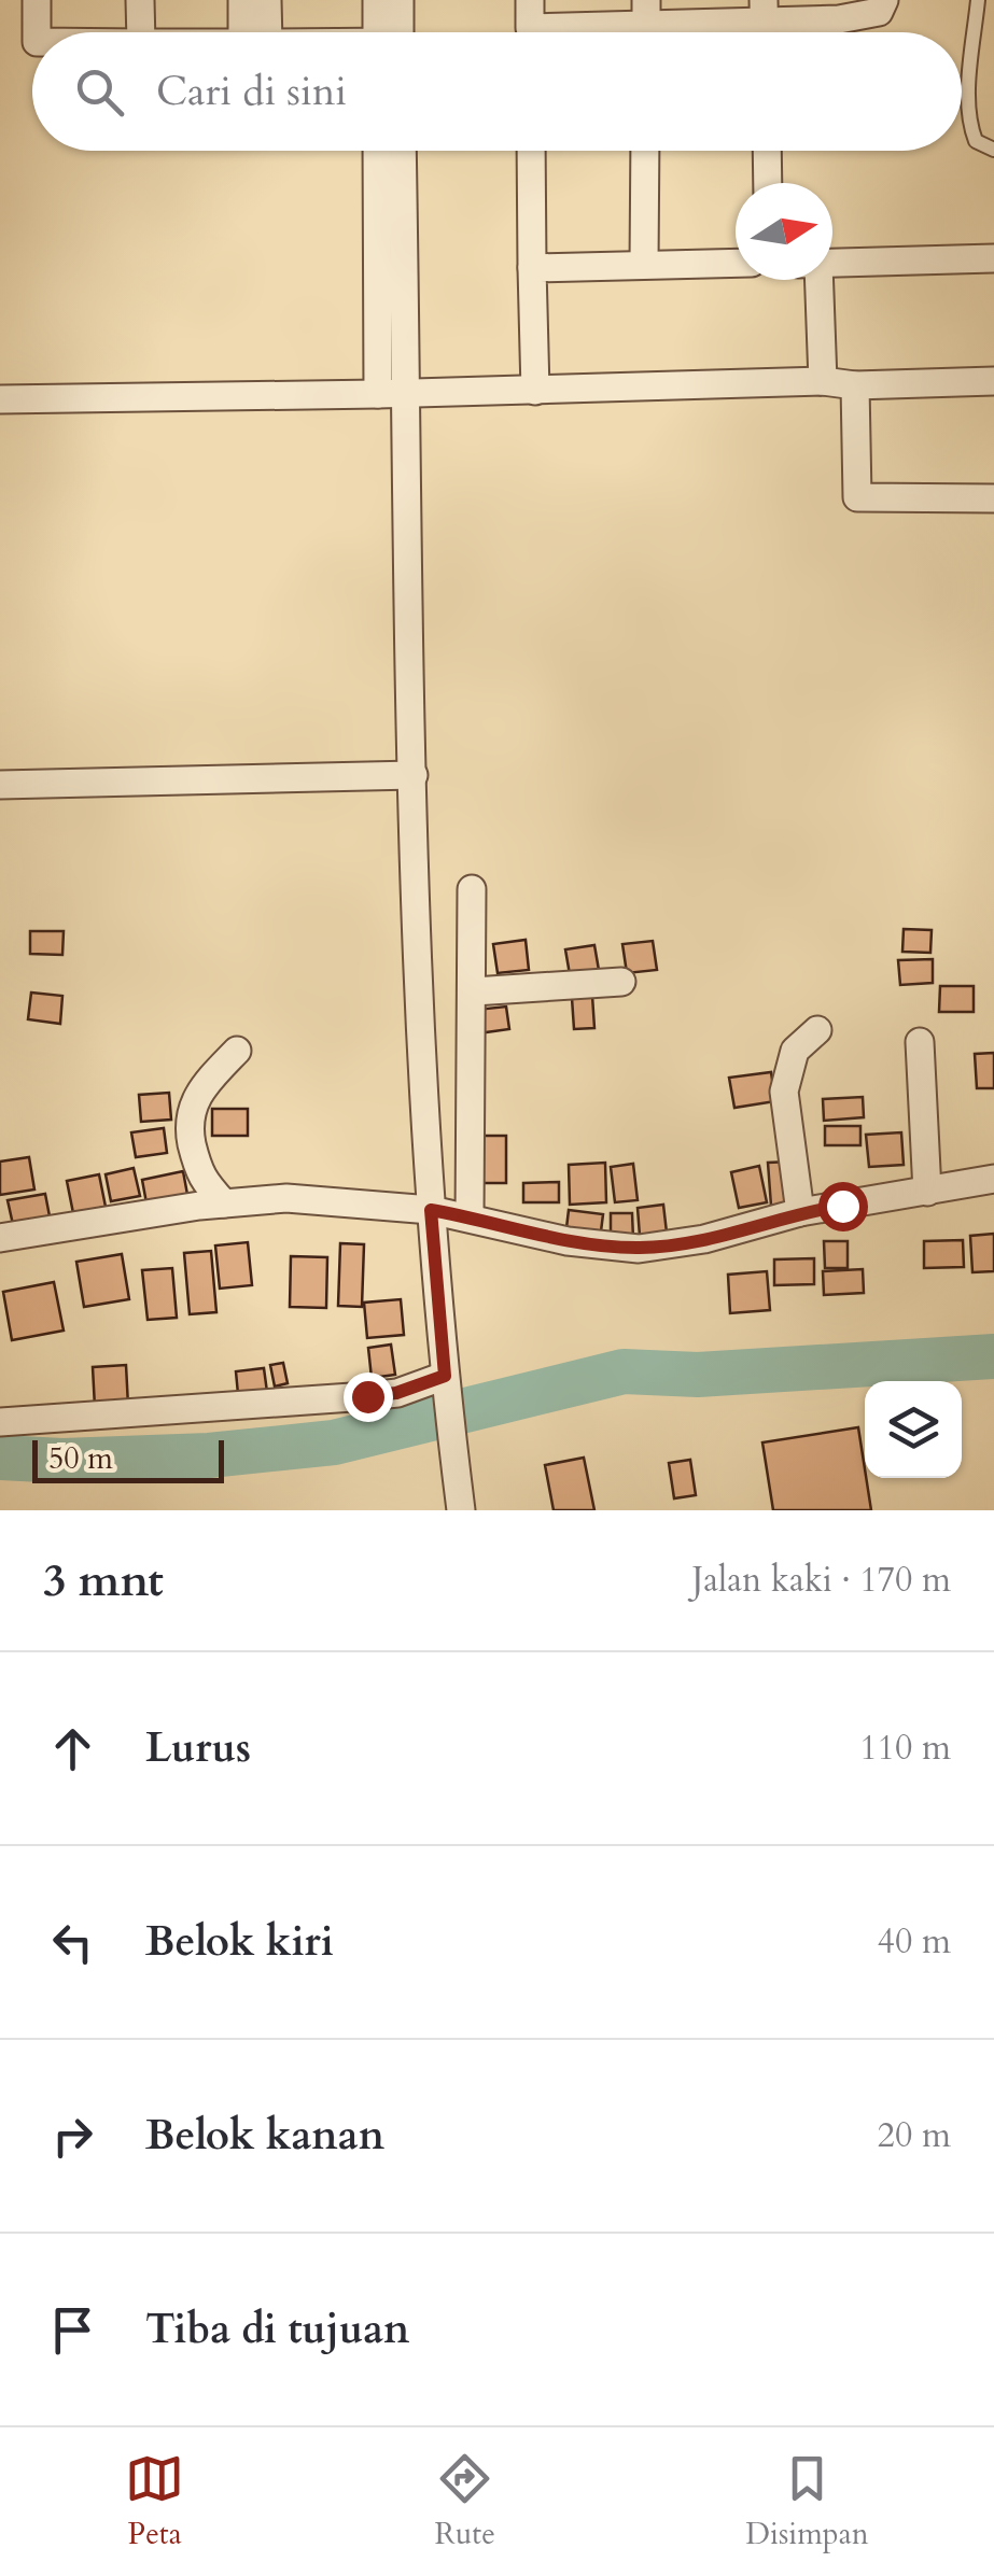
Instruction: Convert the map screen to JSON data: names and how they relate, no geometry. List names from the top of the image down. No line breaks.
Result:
{"scale_bar":"50 m","north":"right","page":{"search":"Cari di sini","scale":"50 m","heading":["3 mnt","Jalan kaki · 170 m"],"list":[["Lurus","110 m"],["Belok kiri","40 m"],["Belok kanan","20 m"],"Tiba di tujuan"],"nav":["Peta","Rute","Disimpan"]}}
